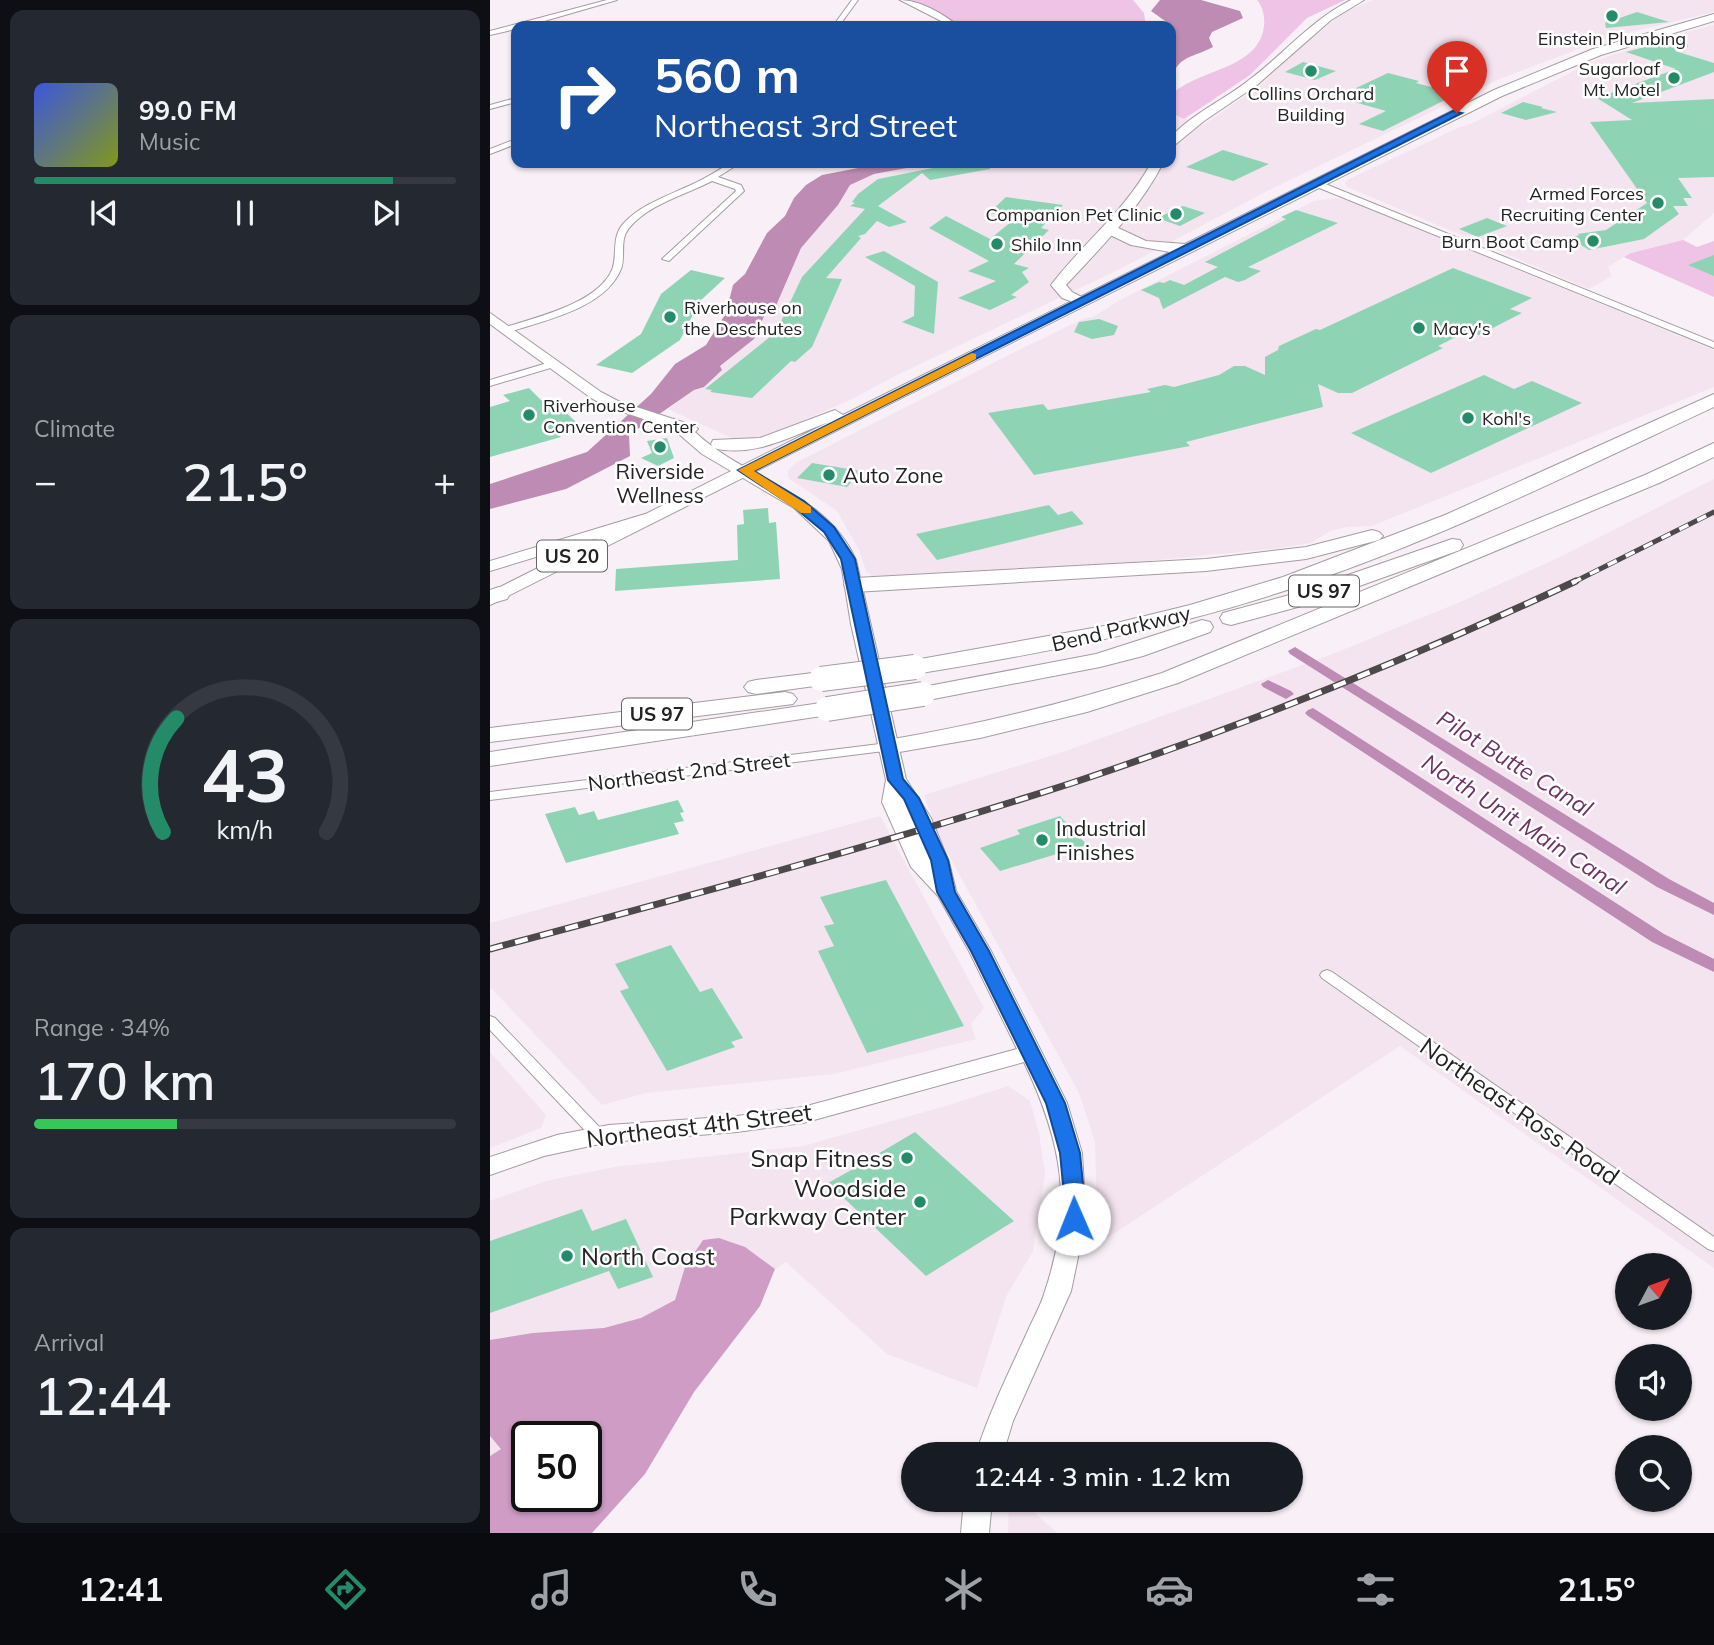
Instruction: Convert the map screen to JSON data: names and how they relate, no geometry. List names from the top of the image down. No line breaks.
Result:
{"streets":{"highway":["US 97","Bend Parkway"],"main road":["US 20","Northeast 4th Street"],"street":["Northeast 2nd Street","Northeast Ross Road"]},"water":["Pilot Butte Canal","North Unit Main Canal"],"places":["Einstein Plumbing","Collins Orchard Building","Sugarloaf Mt. Motel","Armed Forces Recruiting Center","Companion Pet Clinic","Burn Boot Camp","Shilo Inn","Riverhouse on the Deschutes","Macy's","Riverhouse Convention Center","Kohl's","Riverside Wellness","Auto Zone","Industrial Finishes","Snap Fitness","Woodside Parkway Center","North Coast"],"north":"top right","page":{"turn":["560 m","Northeast 3rd Street"],"song":["99.0 FM","Music"],"tile":["Climate",["Range · 34%","170 km"],["Arrival","12:44"]],"heat":["−","21.5°","+"],"limit":"50","trip":"12:44 · 3 min · 1.2 km","tabs":["12:41","21.5°"],"gauge":["43","km/h"]}}
